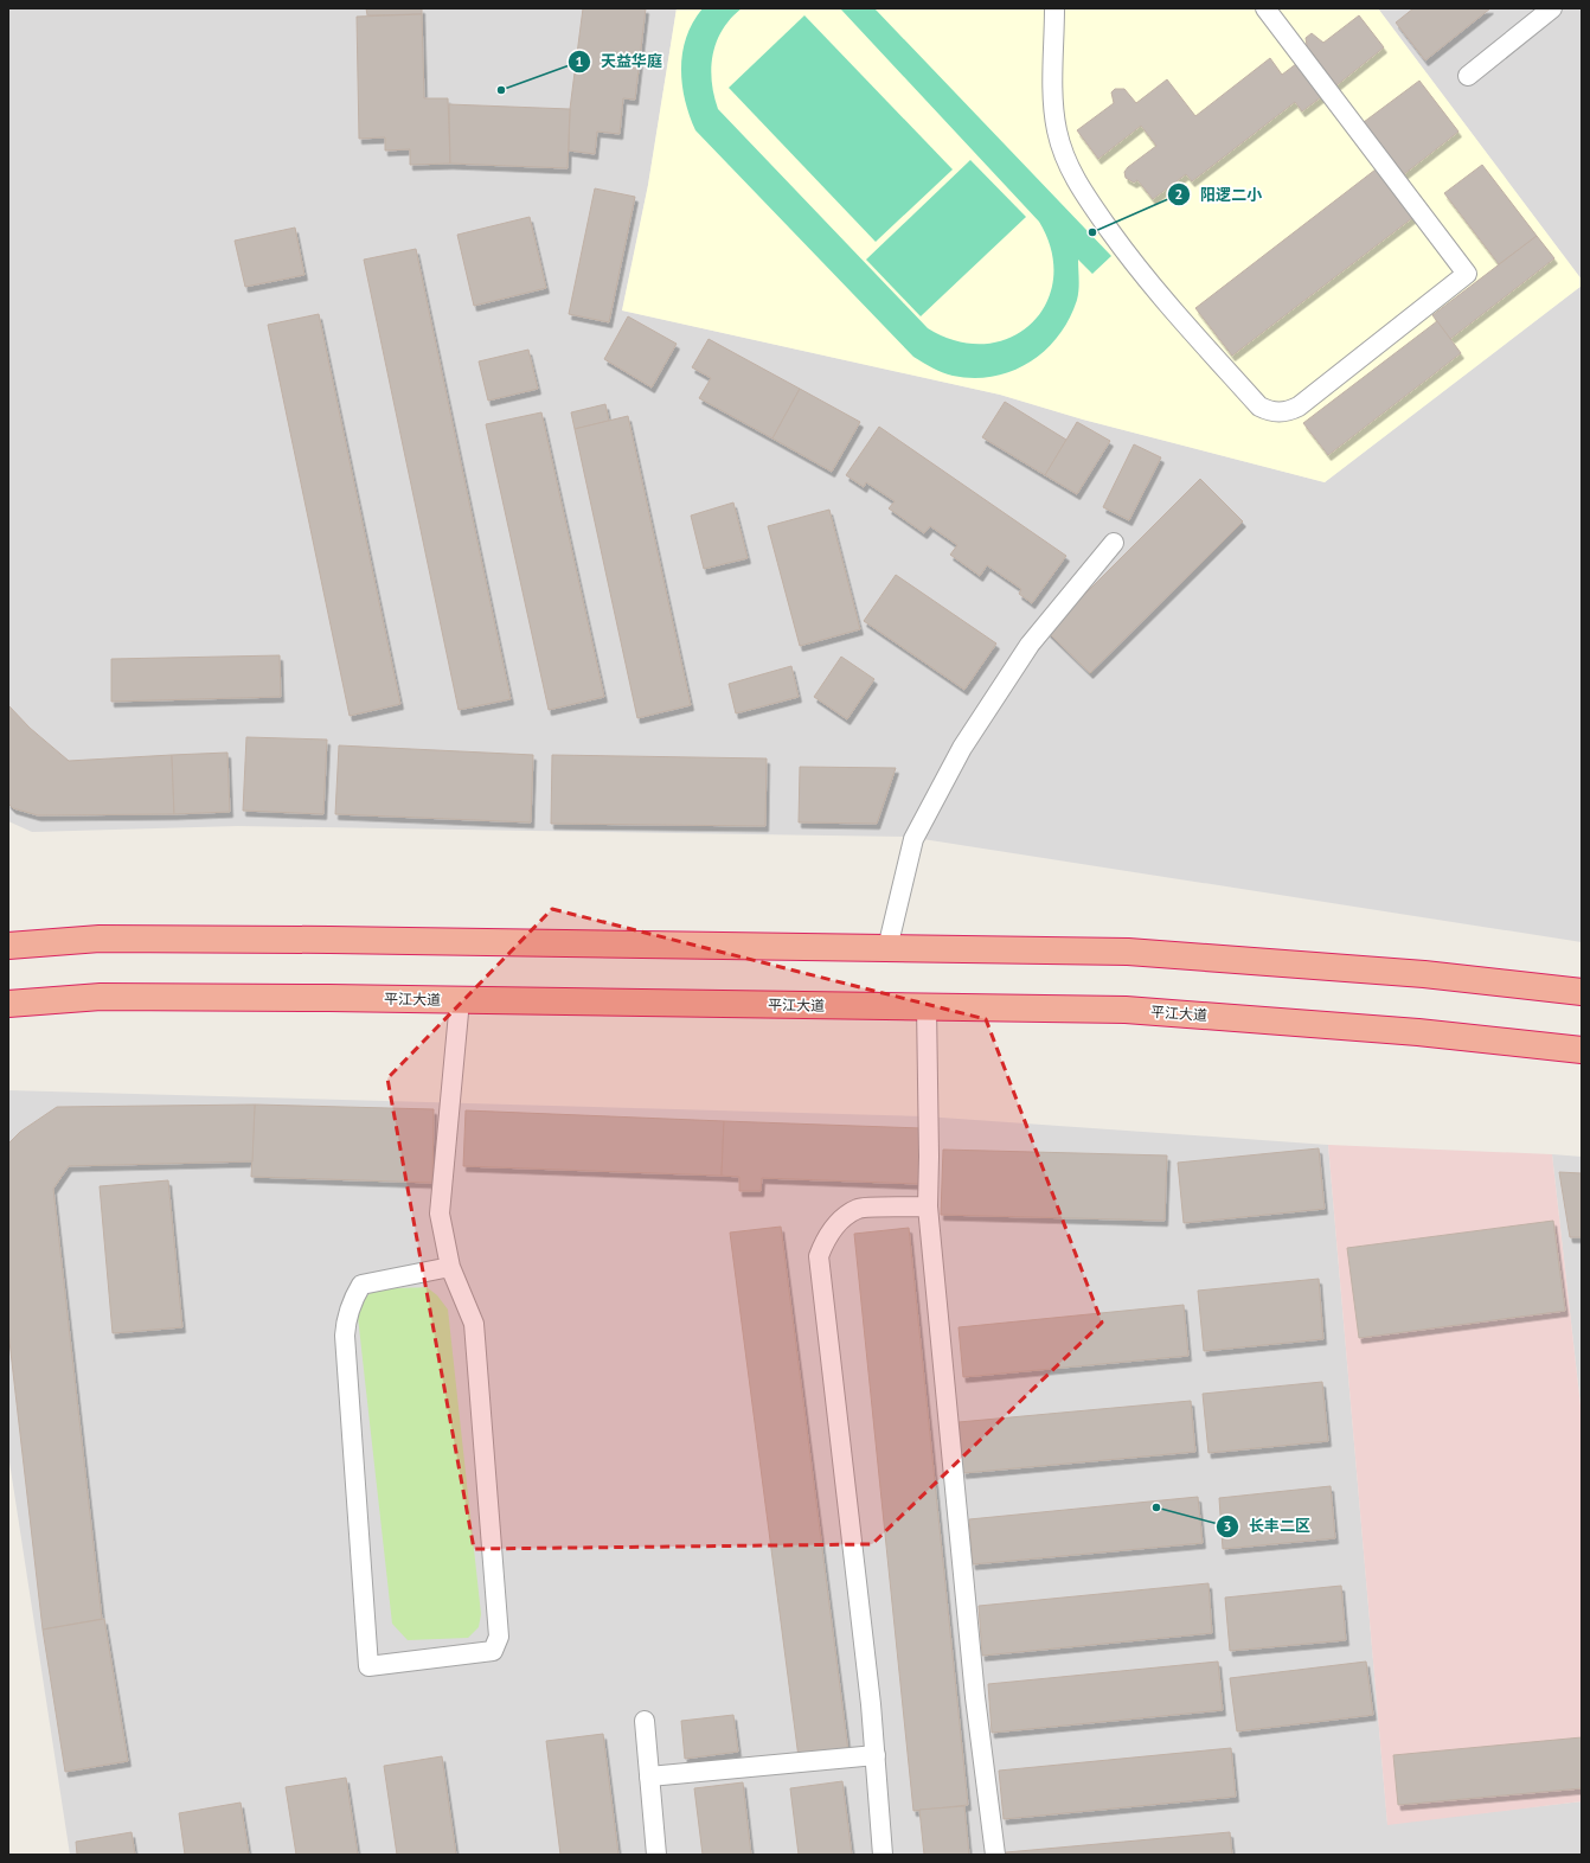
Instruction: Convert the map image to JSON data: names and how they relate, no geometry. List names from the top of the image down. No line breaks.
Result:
{"streets":{"highway":["平江大道"]},"places":["天益华庭","阳逻二小","长丰二区"]}
